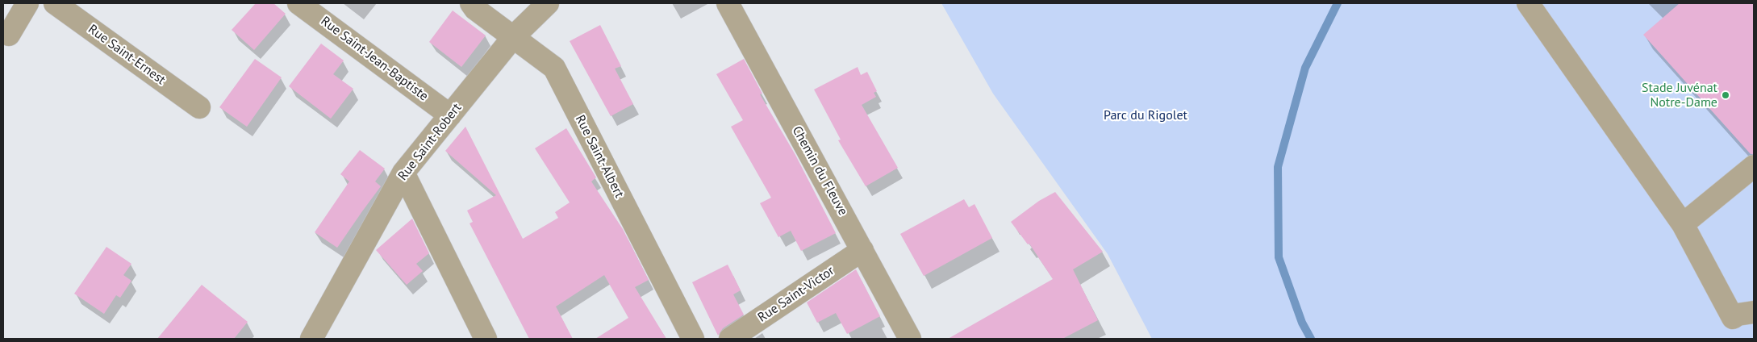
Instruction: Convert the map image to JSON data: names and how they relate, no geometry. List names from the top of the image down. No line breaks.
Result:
{"streets":{"street":["Rue Saint-Ernest","Rue Saint-Jean-Baptiste","Rue Saint-Robert","Rue Saint-Albert","Chemin du Fleuve","Rue Saint-Victor"]},"crossings":[["Rue Saint-Jean-Baptiste","Rue Saint-Robert"],["Rue Saint-Robert","Rue Saint-Albert"],["Chemin du Fleuve","Rue Saint-Victor"]],"parks":["Parc du Rigolet"],"places":["Stade Juvénat Notre-Dame"]}
